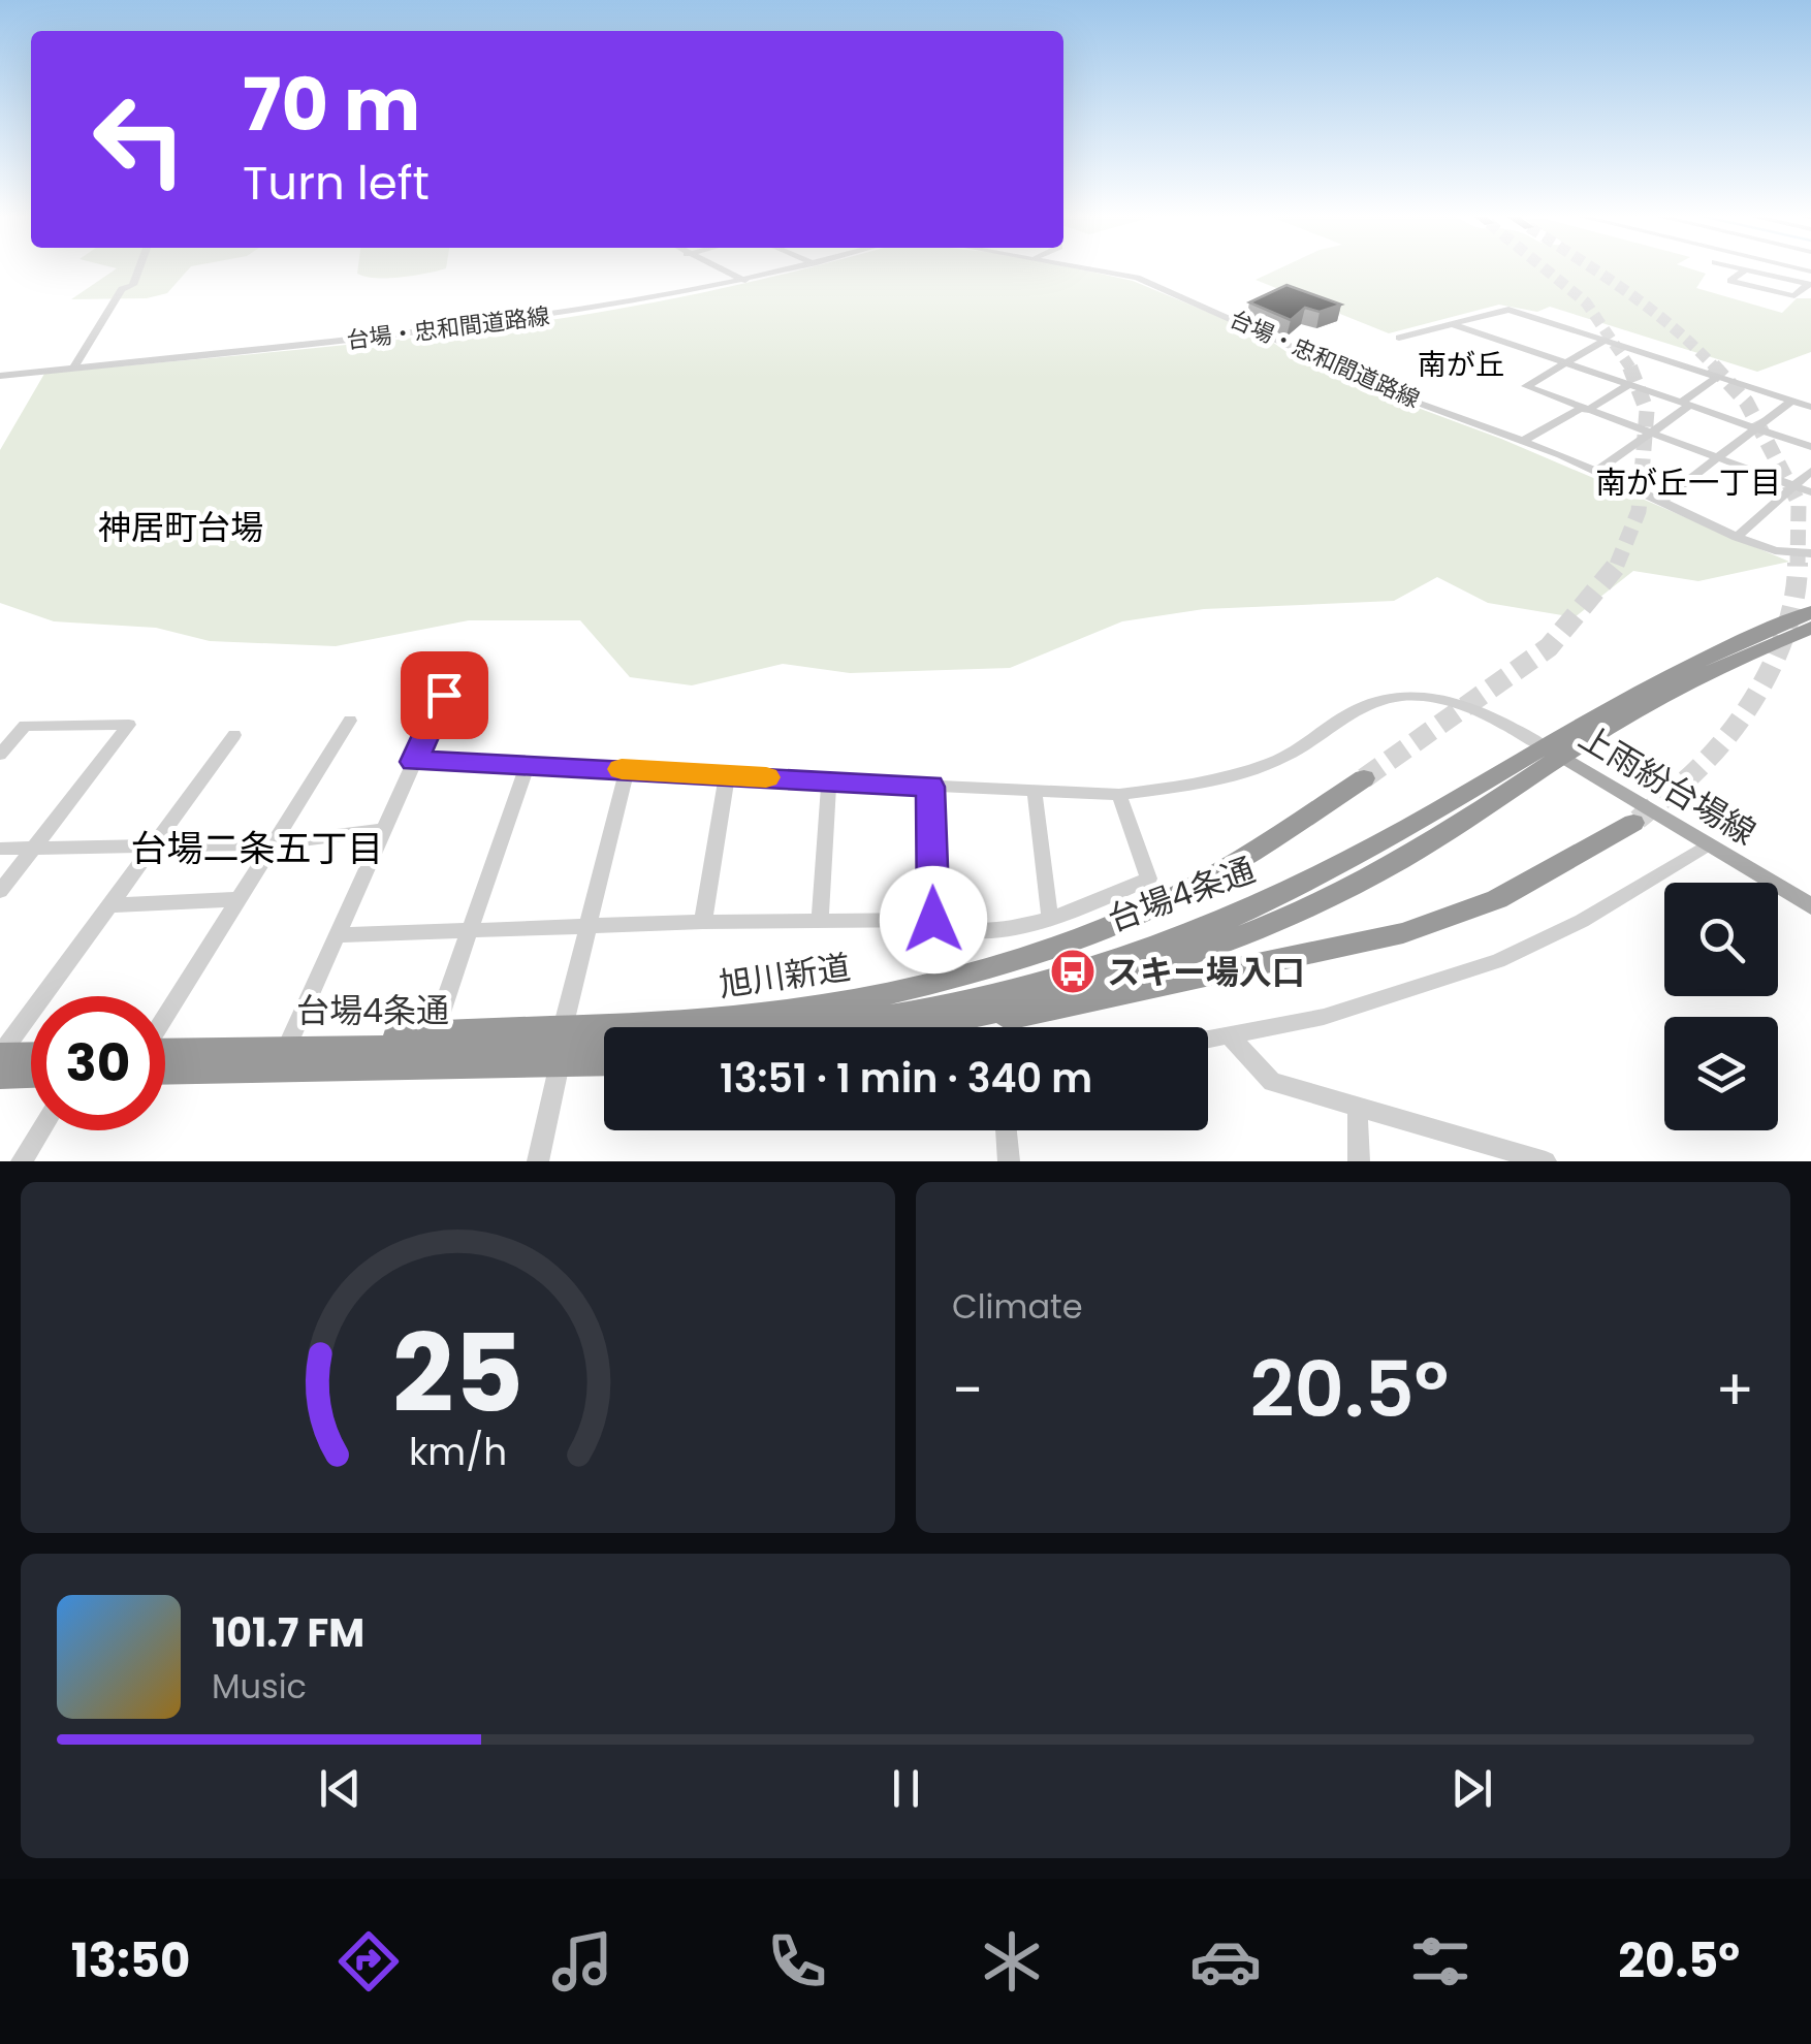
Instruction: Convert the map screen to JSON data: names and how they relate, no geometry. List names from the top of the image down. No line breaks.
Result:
{"streets":{"highway":["台場4条通"],"main road":["上雨紛台場線"],"street":["台場・忠和間道路線"]},"crossings":[["上雨紛台場線","台場4条通"]],"districts":["南が丘","南が丘一丁目","神居町台場","台場二条五丁目"],"places":{"bus stop":["スキー場入口"]},"page":{"turn":["70 m","Turn left"],"limit":"30","trip":"13:51 · 1 min · 340 m","tile":"Climate","heat":["−","20.5°","+"],"song":["101.7 FM","Music"],"tabs":["13:50","20.5°"],"gauge":["25","km/h"]}}
